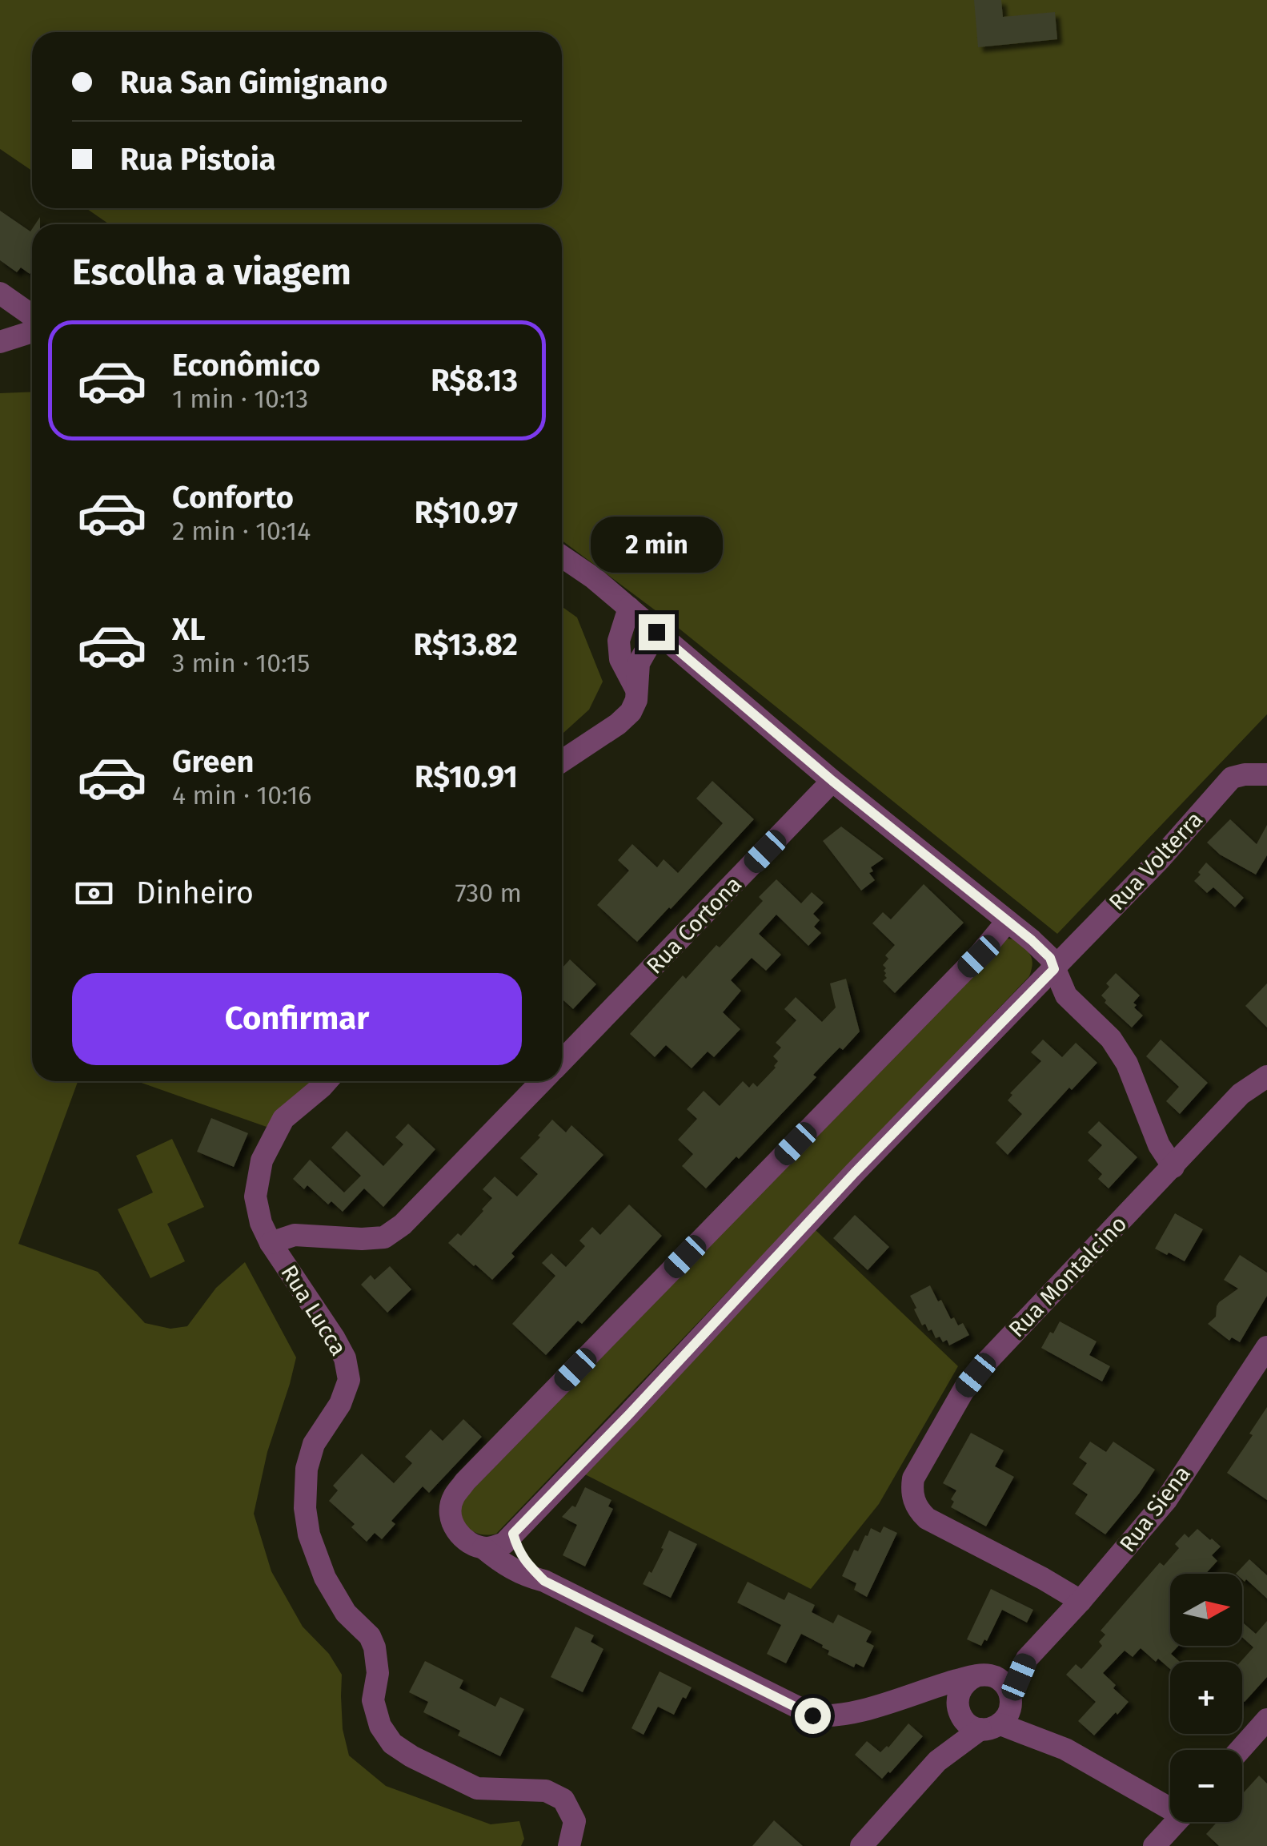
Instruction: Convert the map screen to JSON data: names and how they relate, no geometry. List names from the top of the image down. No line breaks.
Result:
{"streets":{"street":["Rua Volterra","Rua Cortona","Rua Montalcino","Rua Lucca","Rua Siena"]},"crossings":[["Rua Volterra","Rua Siena"],["Rua Cortona","Rua Lucca"],["Rua Montalcino","Rua Siena"]],"north":"right","page":{"banner":["Rua San Gimignano","Rua Pistoia"],"heading":"Escolha a viagem","list":[{"name":"Econômico","note":"1 min · 10:13","value":"R$8.13"},{"name":"Conforto","note":"2 min · 10:14","value":"R$10.97"},{"name":"XL","note":"3 min · 10:15","value":"R$13.82"},{"name":"Green","note":"4 min · 10:16","value":"R$10.91"}],"bubble":"2 min","pay":["Dinheiro","730 m"],"buttons":"Confirmar","map_buttons":["+","−"]}}
